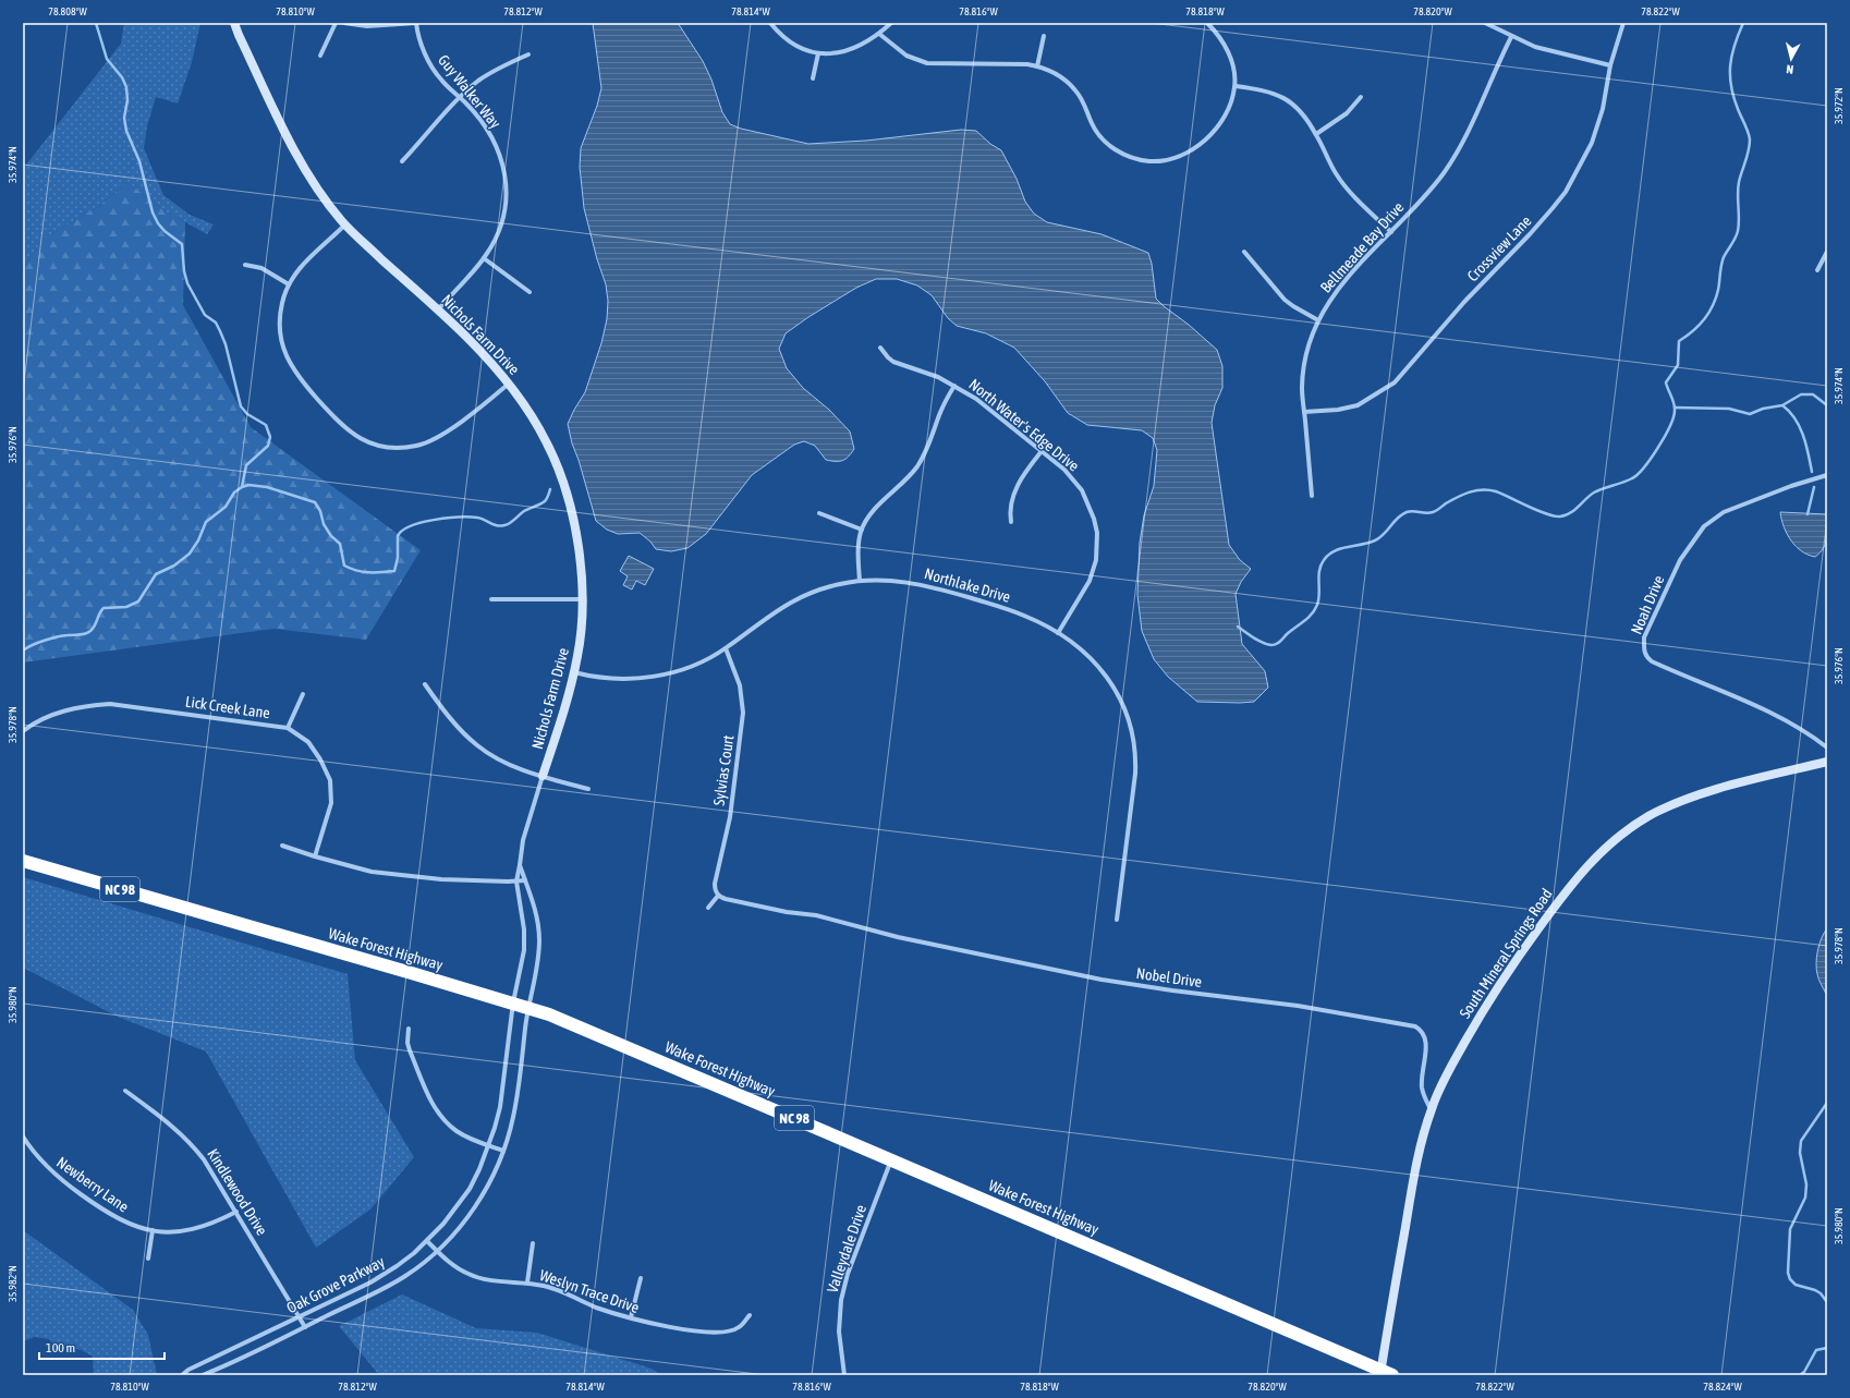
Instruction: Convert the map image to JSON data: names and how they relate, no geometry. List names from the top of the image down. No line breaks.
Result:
{"streets":{"highway":["NC 98","Wake Forest Highway"],"street":["Guy Walker Way","Bellmeade Bay Drive","Crossview Lane","Nichols Farm Drive","North Water's Edge Drive","Northlake Drive","Noah Drive","Lick Creek Lane","Sylvias Court","South Mineral Springs Road","Nobel Drive","Newberry Lane","Kindlewood Drive","Valleydale Drive","Oak Grove Parkway","Weslyn Trace Drive"]},"crossings":[["Guy Walker Way","Nichols Farm Drive"],["Bellmeade Bay Drive","Crossview Lane"],["Nichols Farm Drive","Northlake Drive"],["Nichols Farm Drive","Wake Forest Highway"],["Nichols Farm Drive","Oak Grove Parkway"],["North Water's Edge Drive","Northlake Drive"],["Northlake Drive","Sylvias Court"],["Sylvias Court","Nobel Drive"],["Wake Forest Highway","South Mineral Springs Road"],["Wake Forest Highway","Valleydale Drive"],["Wake Forest Highway","Oak Grove Parkway"],["South Mineral Springs Road","Nobel Drive"],["Newberry Lane","Kindlewood Drive"],["Kindlewood Drive","Oak Grove Parkway"],["Oak Grove Parkway","Weslyn Trace Drive"]],"scale_bar":"100 m","north":"bottom","coordinates":["78.808°W","78.810°W","78.812°W","78.814°W","78.816°W","78.818°W","78.820°W","78.822°W","35.972°N","35.974°N","35.976°N","35.978°N","35.980°N","35.982°N","78.824°W"]}
